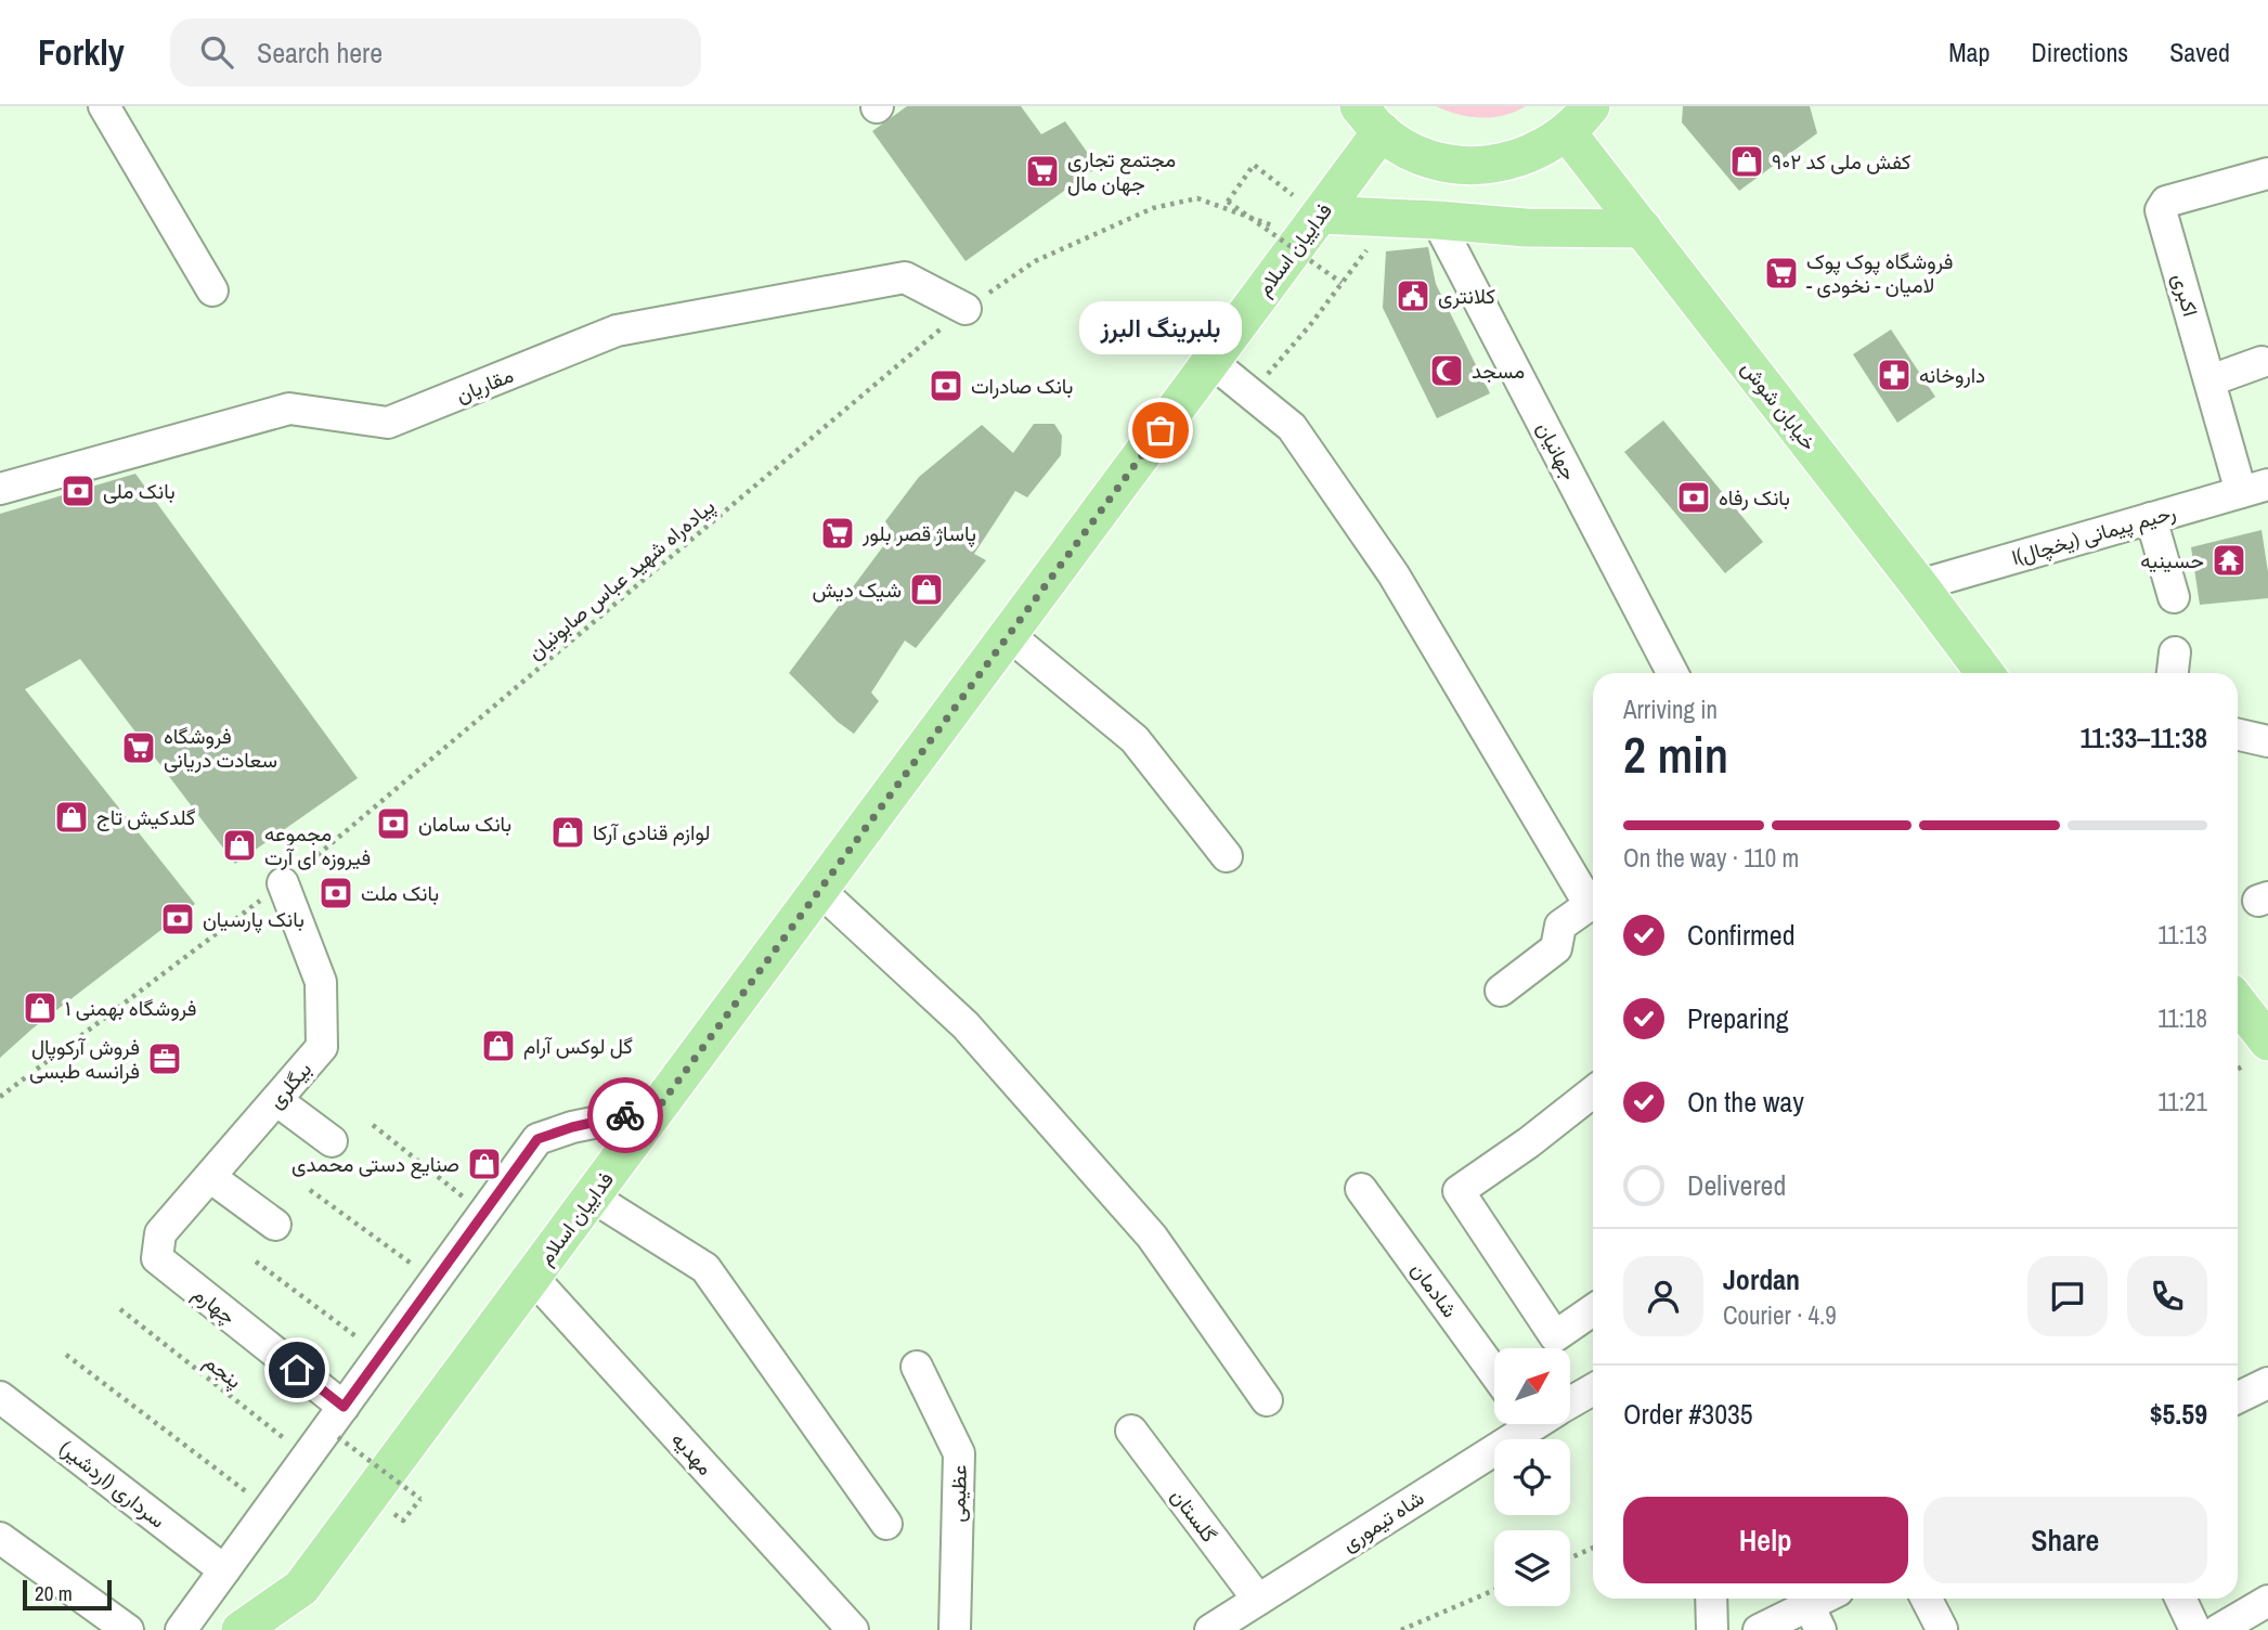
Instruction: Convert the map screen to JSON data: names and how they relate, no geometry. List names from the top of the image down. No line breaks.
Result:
{"streets":{"main road":["فداییان اسلام","خیابان شوش"],"street":["اکبری","مقاریان","جهانیان","رحیم پیمانی (یخچال)ا","بیگلری","شادمان","چهارم","مهدیه","سرداری (اردشیر)","عظیمی","گلستان","شاه تیموری"],"path":["پیاده‌راه شهید عباس صابونیان","پنجم"]},"crossings":[["فداییان اسلام","پیاده‌راه شهید عباس صابونیان"],["فداییان اسلام","مهدیه"],["اکبری","رحیم پیمانی (یخچال)ا"],["مقاریان","پیاده‌راه شهید عباس صابونیان"],["خیابان شوش","رحیم پیمانی (یخچال)ا"],["پیاده‌راه شهید عباس صابونیان","بیگلری"],["بیگلری","چهارم"],["گلستان","شاه تیموری"]],"places":{"shop":["کفش ملی کد ۹۰۲","شیک دیش","گلدکیش تاج","لوازم قنادی آرکا","مجموعه فیروزه ای آرت","فروشگاه بهمنی ۱","گل لوکس آرام","صنایع دستی محمدی"],"supermarket":["مجتمع تجاری جهان مال","فروشگاه پوک پوک - لاميان - نخودی","پاساژ قصر بلور","فروشگاه سعادت دریانی"],"public building":["کلانتری"],"mosque":["مسجد"],"pharmacy":["داروخانه"],"bank":["بانک صادرات","بانک ملی","بانک رفاه","بانک سامان","بانک ملت","بانک پارسیان"],"other":["بلبرینگ البرز"],"temple":["حسینیه"],"office":["فروش آرکوپال فرانسه طبسی"]},"scale_bar":"20 m","north":"top right","page":{"header":"Forkly","search":"Search here","nav":["Map","Directions","Saved"],"bubble":"بلبرینگ البرز","heading":["2 min","Arriving in","11:33–11:38"],"panel":["Jordan","Courier · 4.9","Order #3035","$5.59"],"bar":"On the way · 110 m","list":[["Confirmed","11:13"],["Preparing","11:18"],["On the way","11:21"],"Delivered"],"buttons":["Help","Share"],"scale":"20 m"}}
